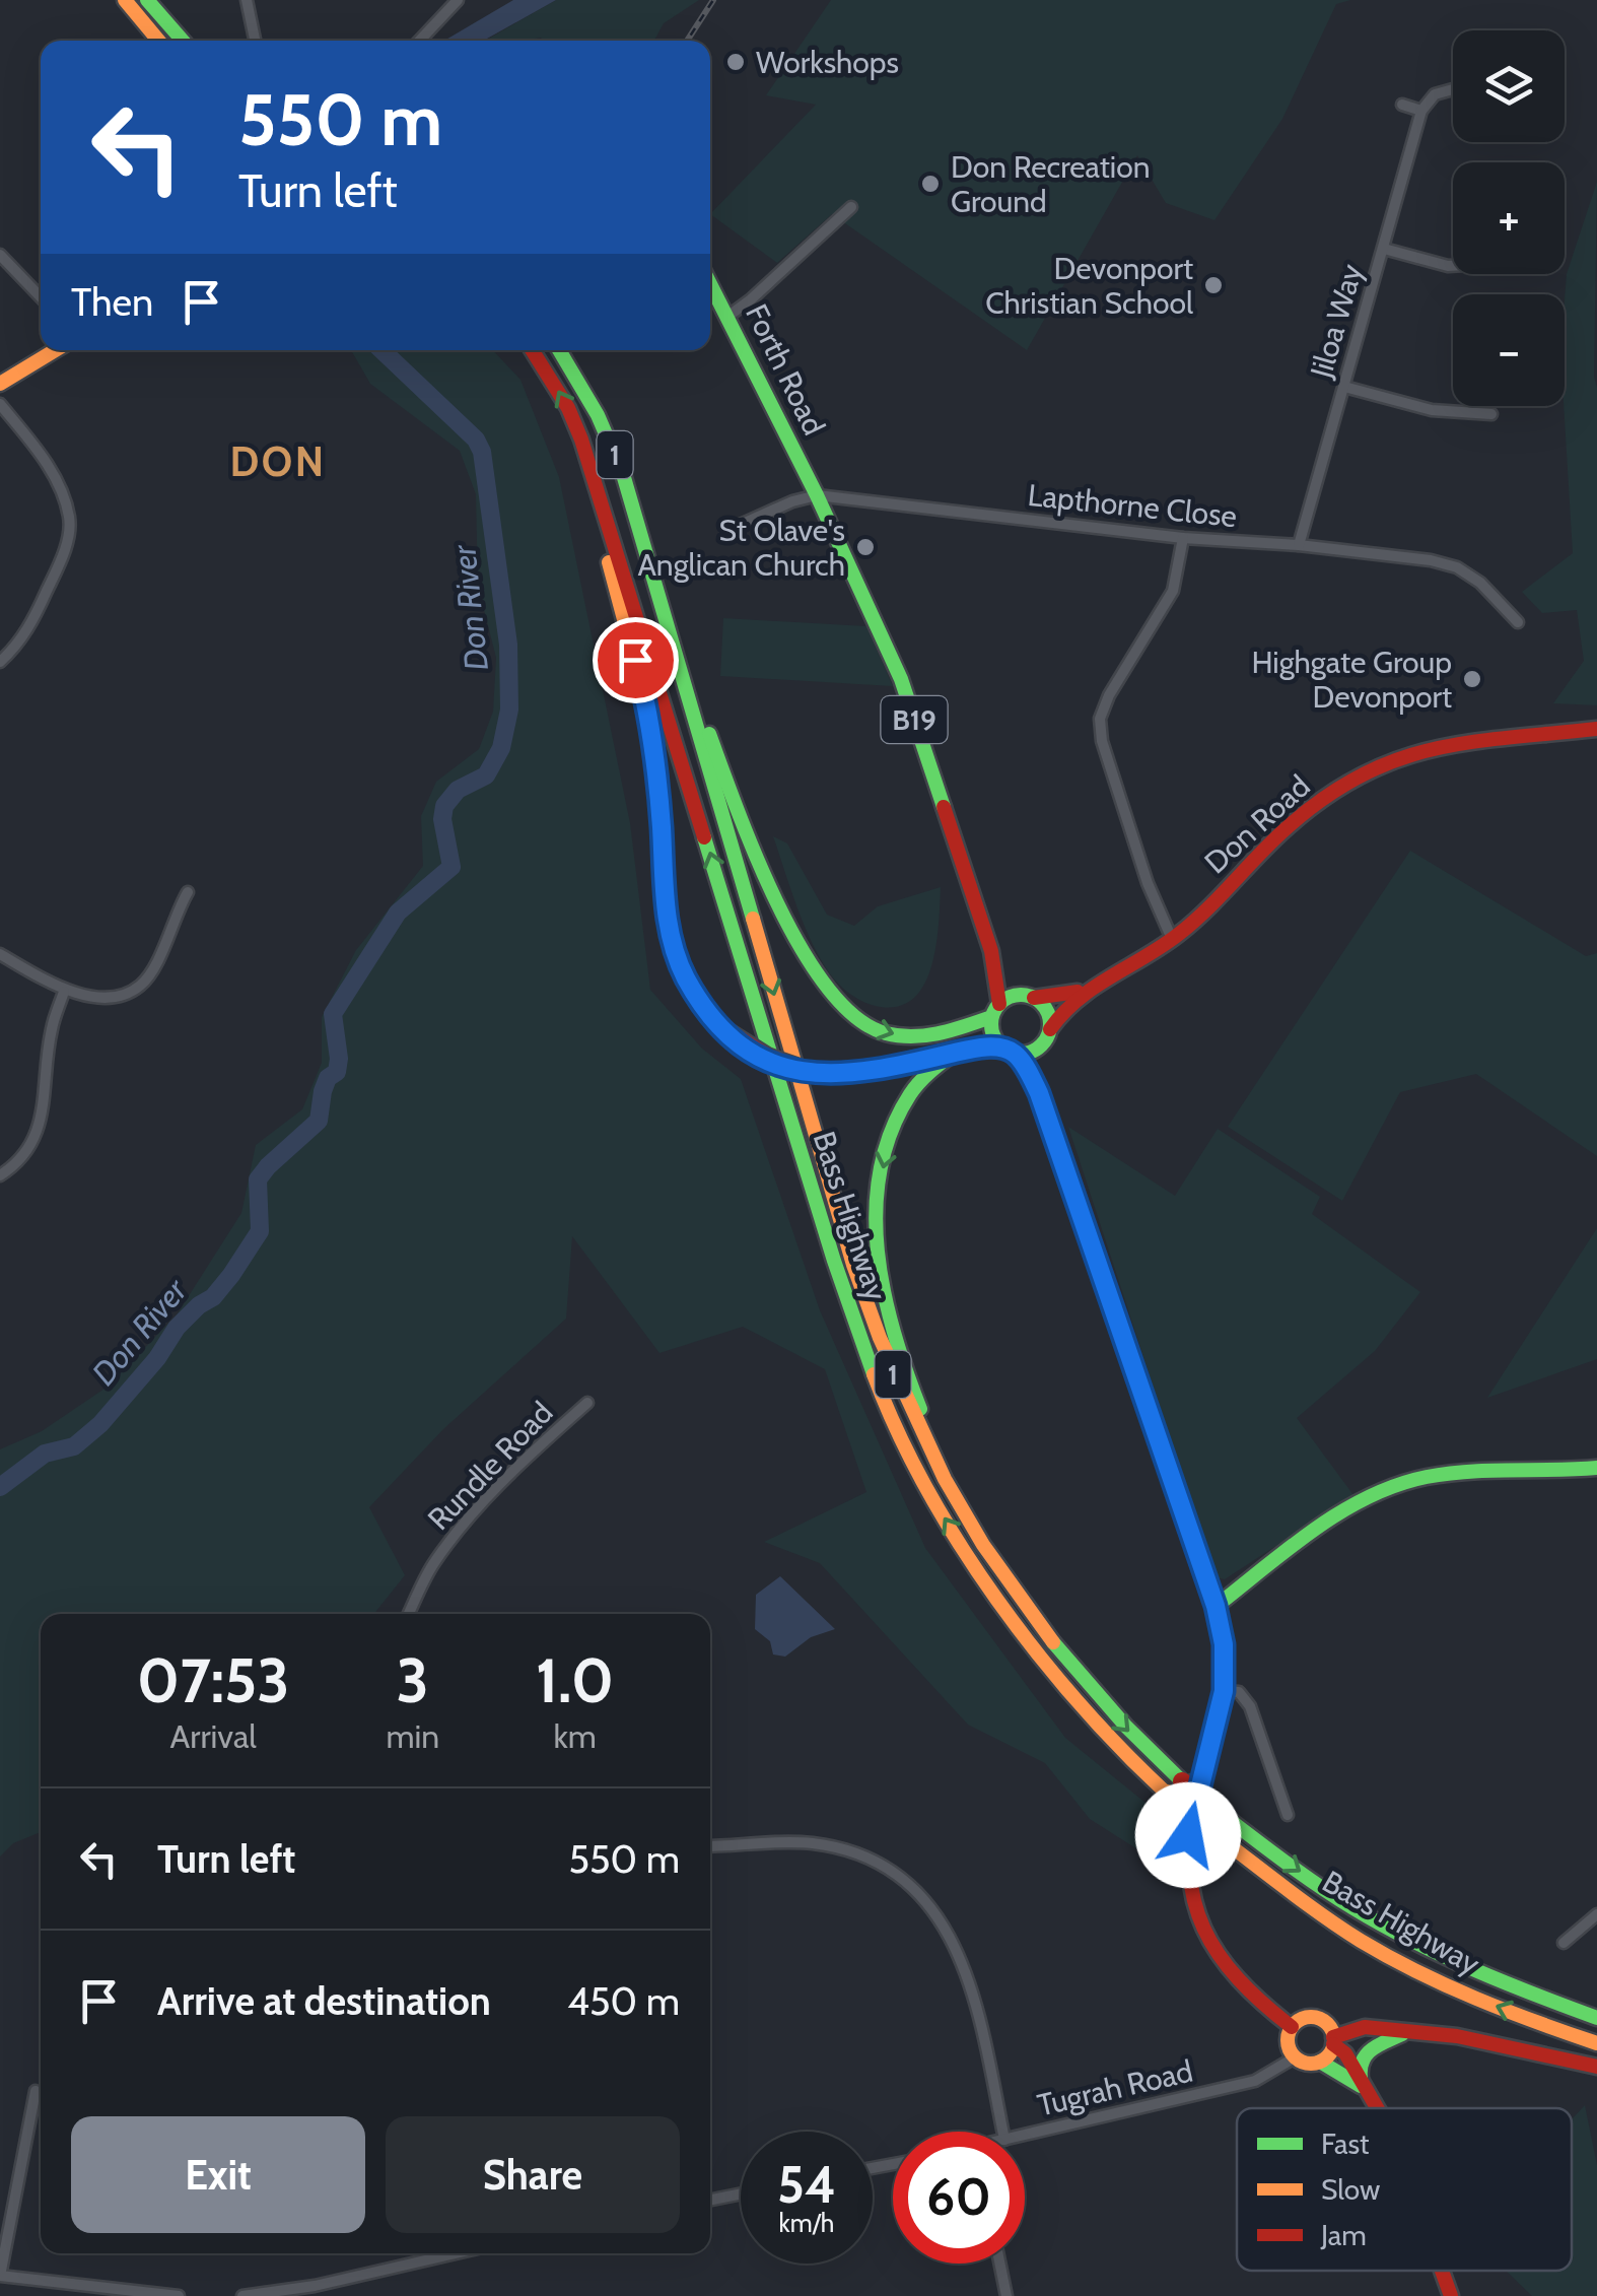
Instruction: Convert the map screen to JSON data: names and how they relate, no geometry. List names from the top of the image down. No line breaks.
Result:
{"streets":{"main road":["Forth Road","1","B19","Don Road","Bass Highway"],"street":["Jiloa Way","Lapthorne Close","Rundle Road","Tugrah Road"]},"crossings":[["Jiloa Way","Lapthorne Close"],["Forth Road","Lapthorne Close"],["Forth Road","B19"],["Lapthorne Close","B19"],["B19","Don Road"],["B19","Tugrah Road"]],"districts":["DON"],"water":["Don River"],"places":["Workshops","Don Recreation Ground","Devonport Christian School","St Olave's Anglican Church","Highgate Group Devonport"],"legend":["Fast","Slow","Jam"],"page":{"map_buttons":["+","−"],"turn":["550 m","Turn left"],"then":"Then","eta":["07:53","Arrival","3","min","1.0","km"],"list":[{"name":"Turn left","value":"550 m"},{"name":"Arrive at destination","value":"450 m"}],"buttons":["Exit","Share"],"speed":"54 km/h","limit":"60"}}
